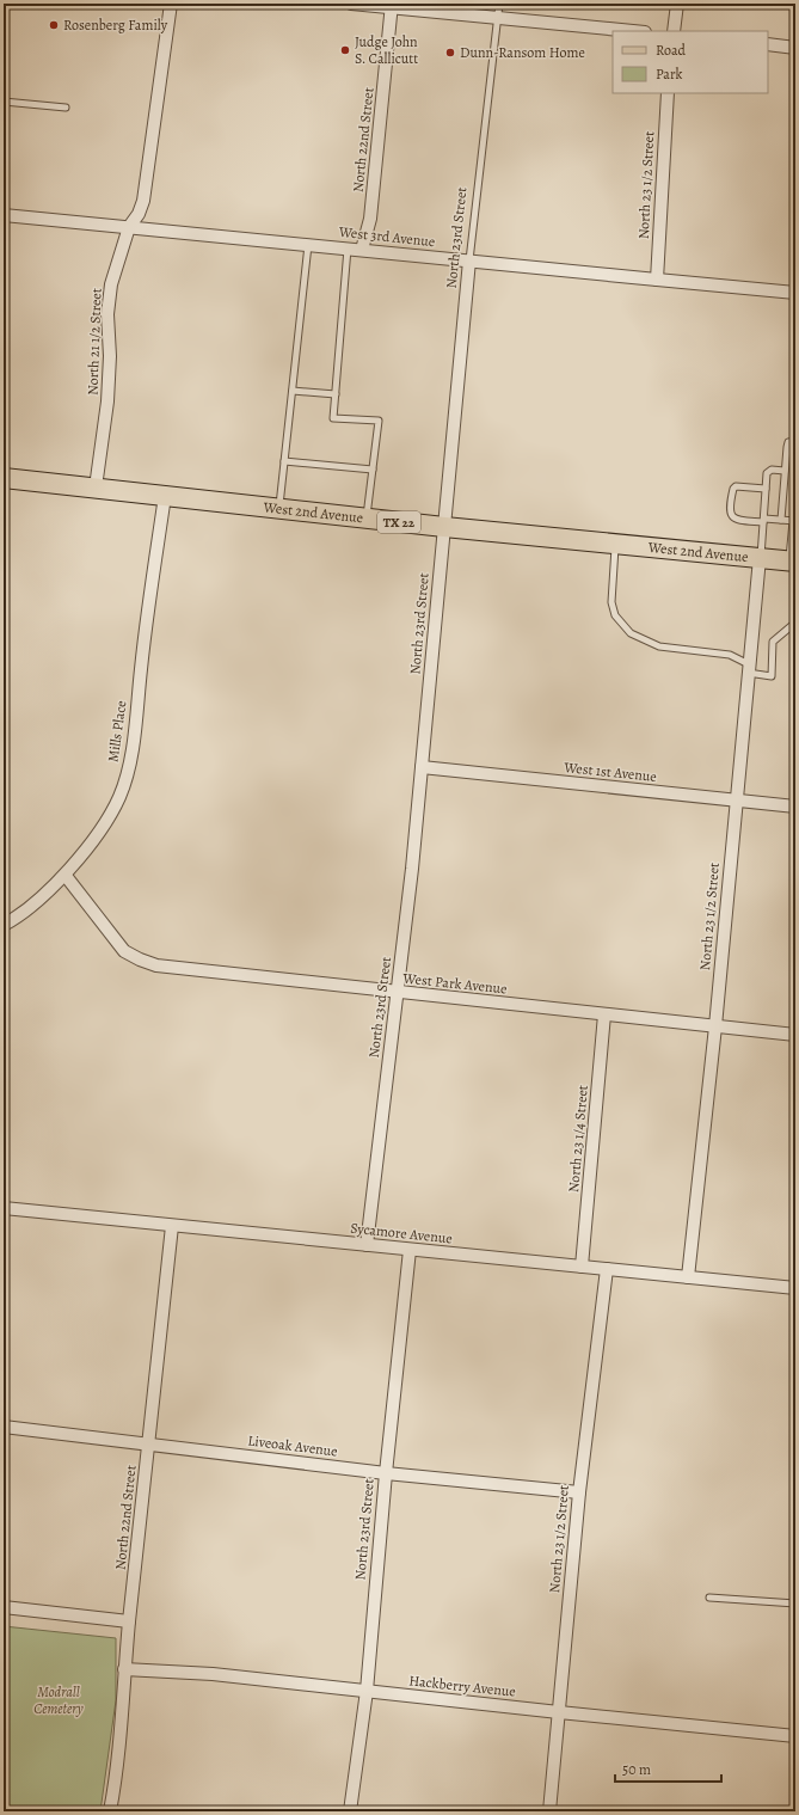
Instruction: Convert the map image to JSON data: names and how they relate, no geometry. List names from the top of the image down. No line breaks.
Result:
{"streets":{"main road":["West 2nd Avenue","TX 22"],"street":["North 22nd Street","North 23 1/2 Street","West 3rd Avenue","North 23rd Street","North 21 1/2 Street","Mills Place","West 1st Avenue","West Park Avenue","North 23 1/4 Street","Sycamore Avenue","Liveoak Avenue","Hackberry Avenue"]},"crossings":[["North 22nd Street","West 3rd Avenue"],["North 22nd Street","Sycamore Avenue"],["North 22nd Street","Liveoak Avenue"],["North 22nd Street","Hackberry Avenue"],["North 23 1/2 Street","West 3rd Avenue"],["North 23 1/2 Street","West 2nd Avenue"],["North 23 1/2 Street","West 1st Avenue"],["North 23 1/2 Street","West Park Avenue"],["North 23 1/2 Street","Sycamore Avenue"],["North 23 1/2 Street","Liveoak Avenue"],["North 23 1/2 Street","Hackberry Avenue"],["West 3rd Avenue","North 23rd Street"],["West 3rd Avenue","North 21 1/2 Street"],["North 23rd Street","West 2nd Avenue"],["North 23rd Street","West 1st Avenue"],["North 23rd Street","West Park Avenue"],["North 23rd Street","Sycamore Avenue"],["North 23rd Street","Liveoak Avenue"],["North 23rd Street","Hackberry Avenue"],["North 21 1/2 Street","West 2nd Avenue"],["West 2nd Avenue","Mills Place"],["Mills Place","West Park Avenue"],["West Park Avenue","North 23 1/4 Street"],["North 23 1/4 Street","Sycamore Avenue"]],"parks":["Modrall Cemetery"],"places":["Rosenberg Family","Judge John S. Callicutt","Dunn-Ransom Home"],"legend":["Road","Park"],"scale_bar":"50 m"}
